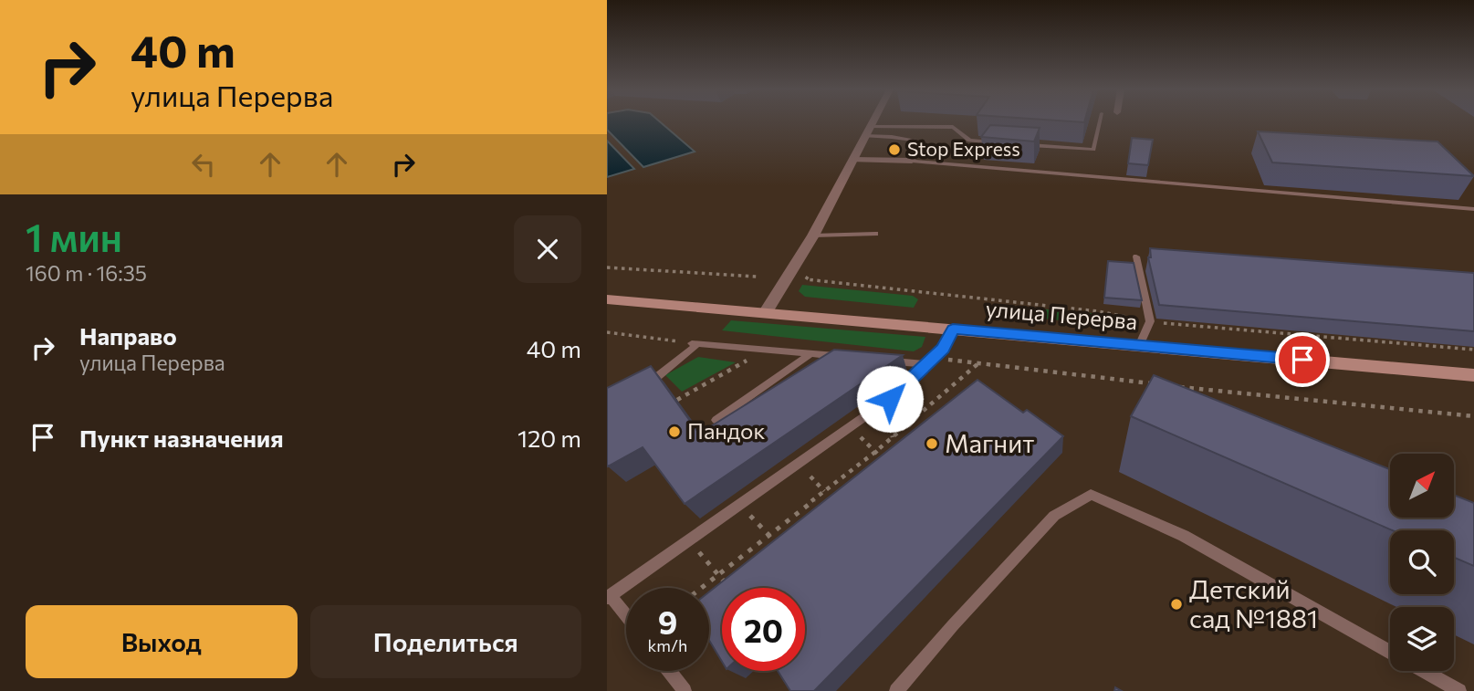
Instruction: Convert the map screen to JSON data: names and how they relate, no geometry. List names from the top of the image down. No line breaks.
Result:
{"streets":{"main road":["улица Перерва"]},"places":["Stop Express","Пандок","Магнит","Детский сад №1881"],"north":"top right","page":{"turn":["40 m","улица Перерва"],"heading":["1 мин","160 m · 16:35"],"list":[{"name":"Направо","note":"улица Перерва","value":"40 m"},{"name":"Пункт назначения","value":"120 m"}],"speed":"9 km/h","limit":"20","buttons":["Выход","Поделиться"]}}
